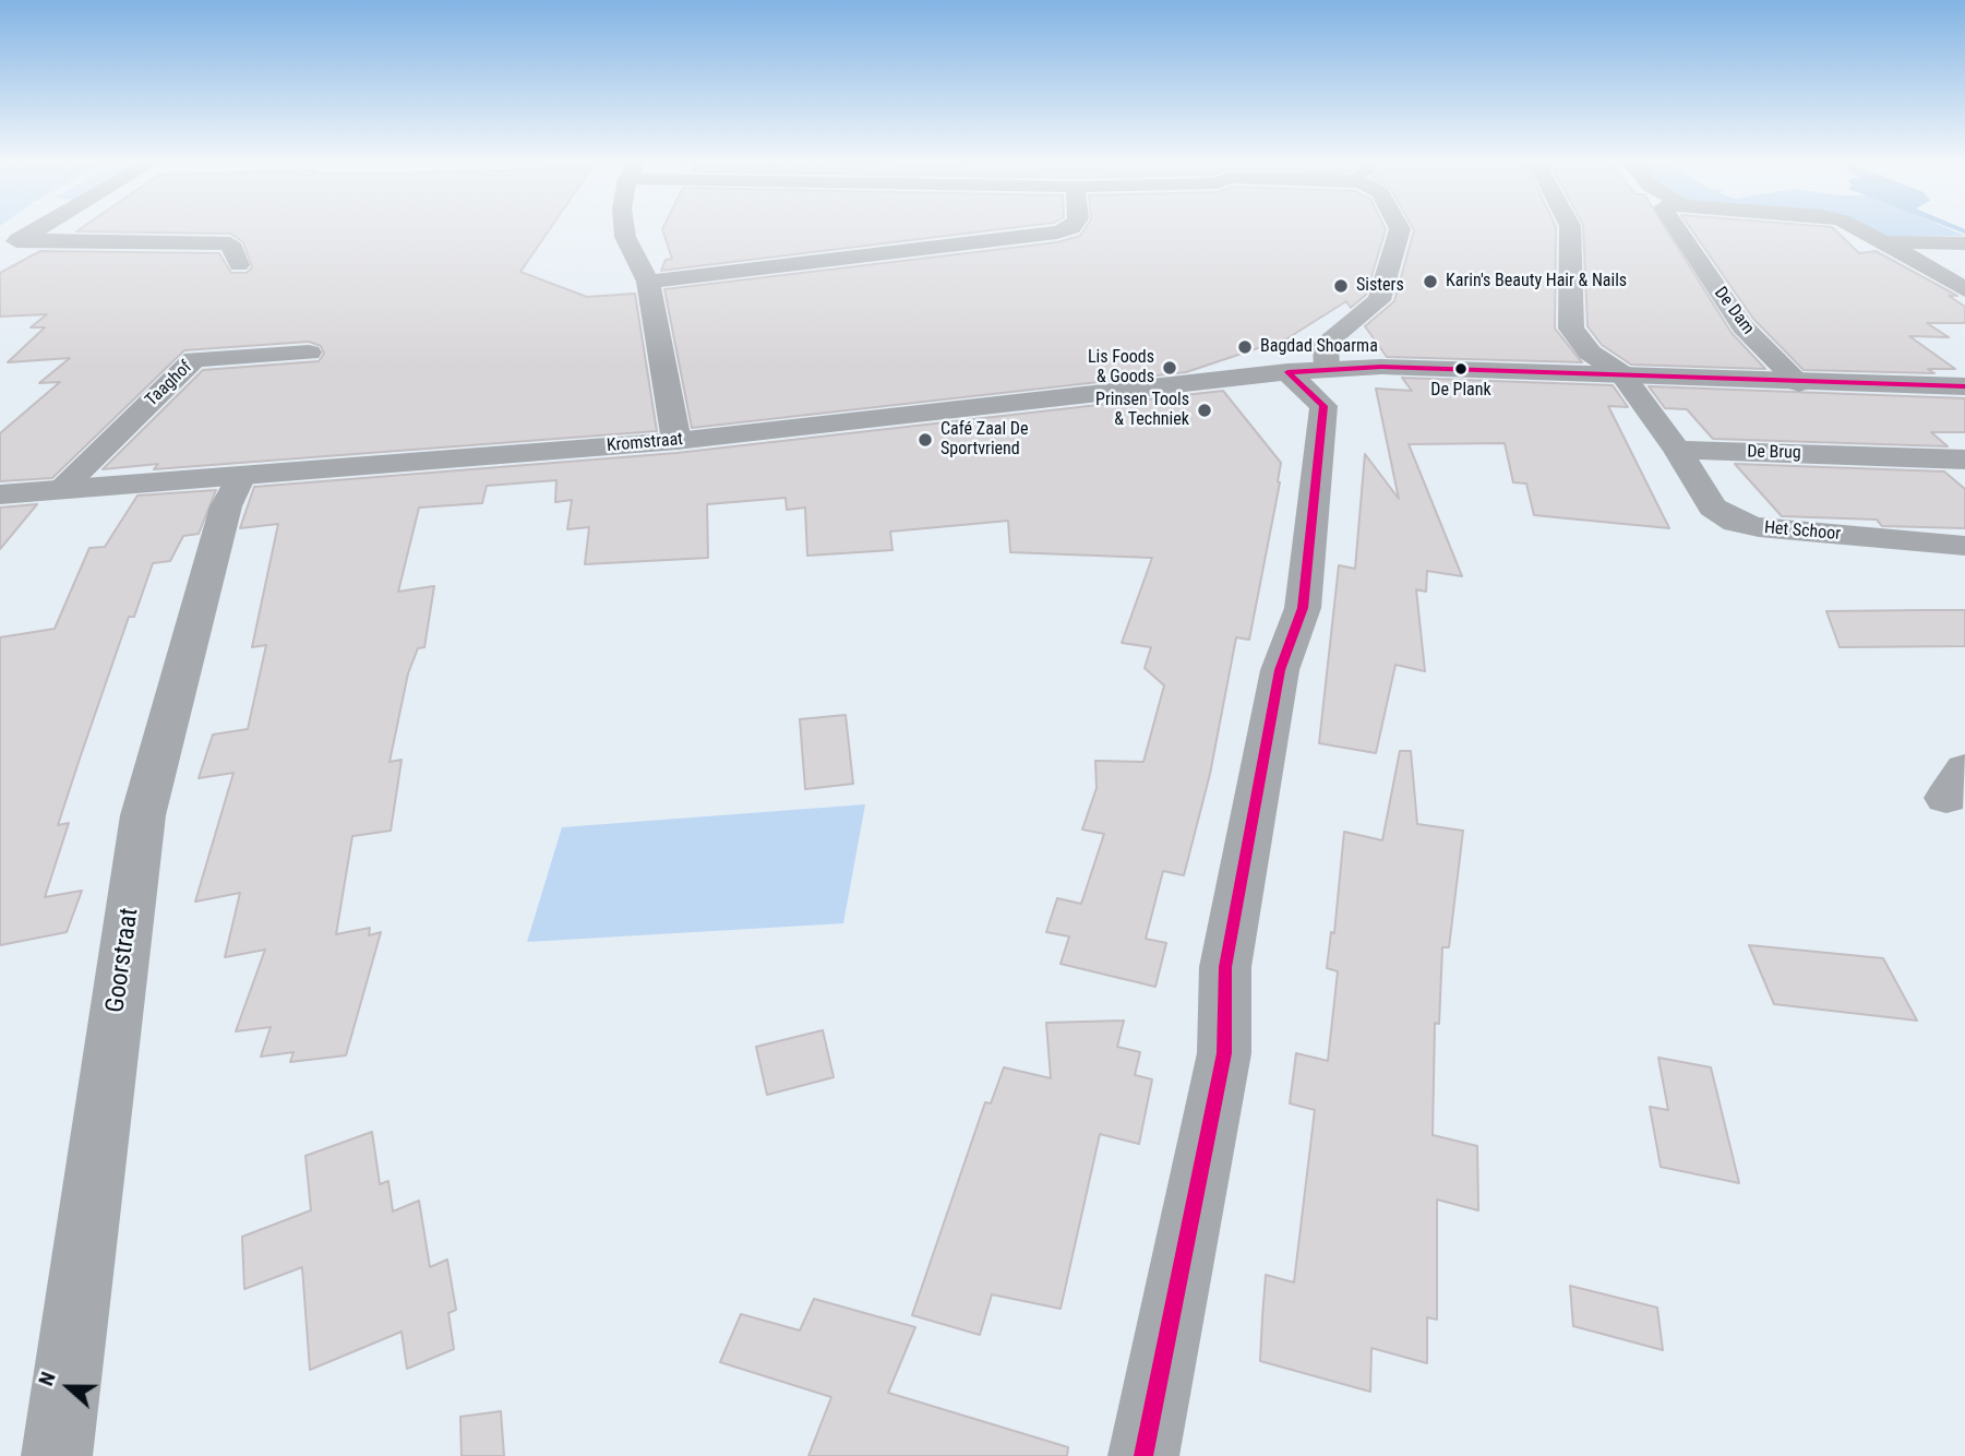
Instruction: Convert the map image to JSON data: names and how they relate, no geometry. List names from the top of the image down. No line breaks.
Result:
{"streets":{"street":["De Dam","Taaghof","Kromstraat","De Brug","Het Schoor","Goorstraat"]},"crossings":[["Taaghof","Kromstraat"],["Kromstraat","Goorstraat"],["De Brug","Het Schoor"]],"places":["Karin's Beauty Hair & Nails","Sisters","Bagdad Shoarma","Lis Foods & Goods","De Plank","Prinsen Tools & Techniek","Café Zaal De Sportvriend"],"north":"left"}
